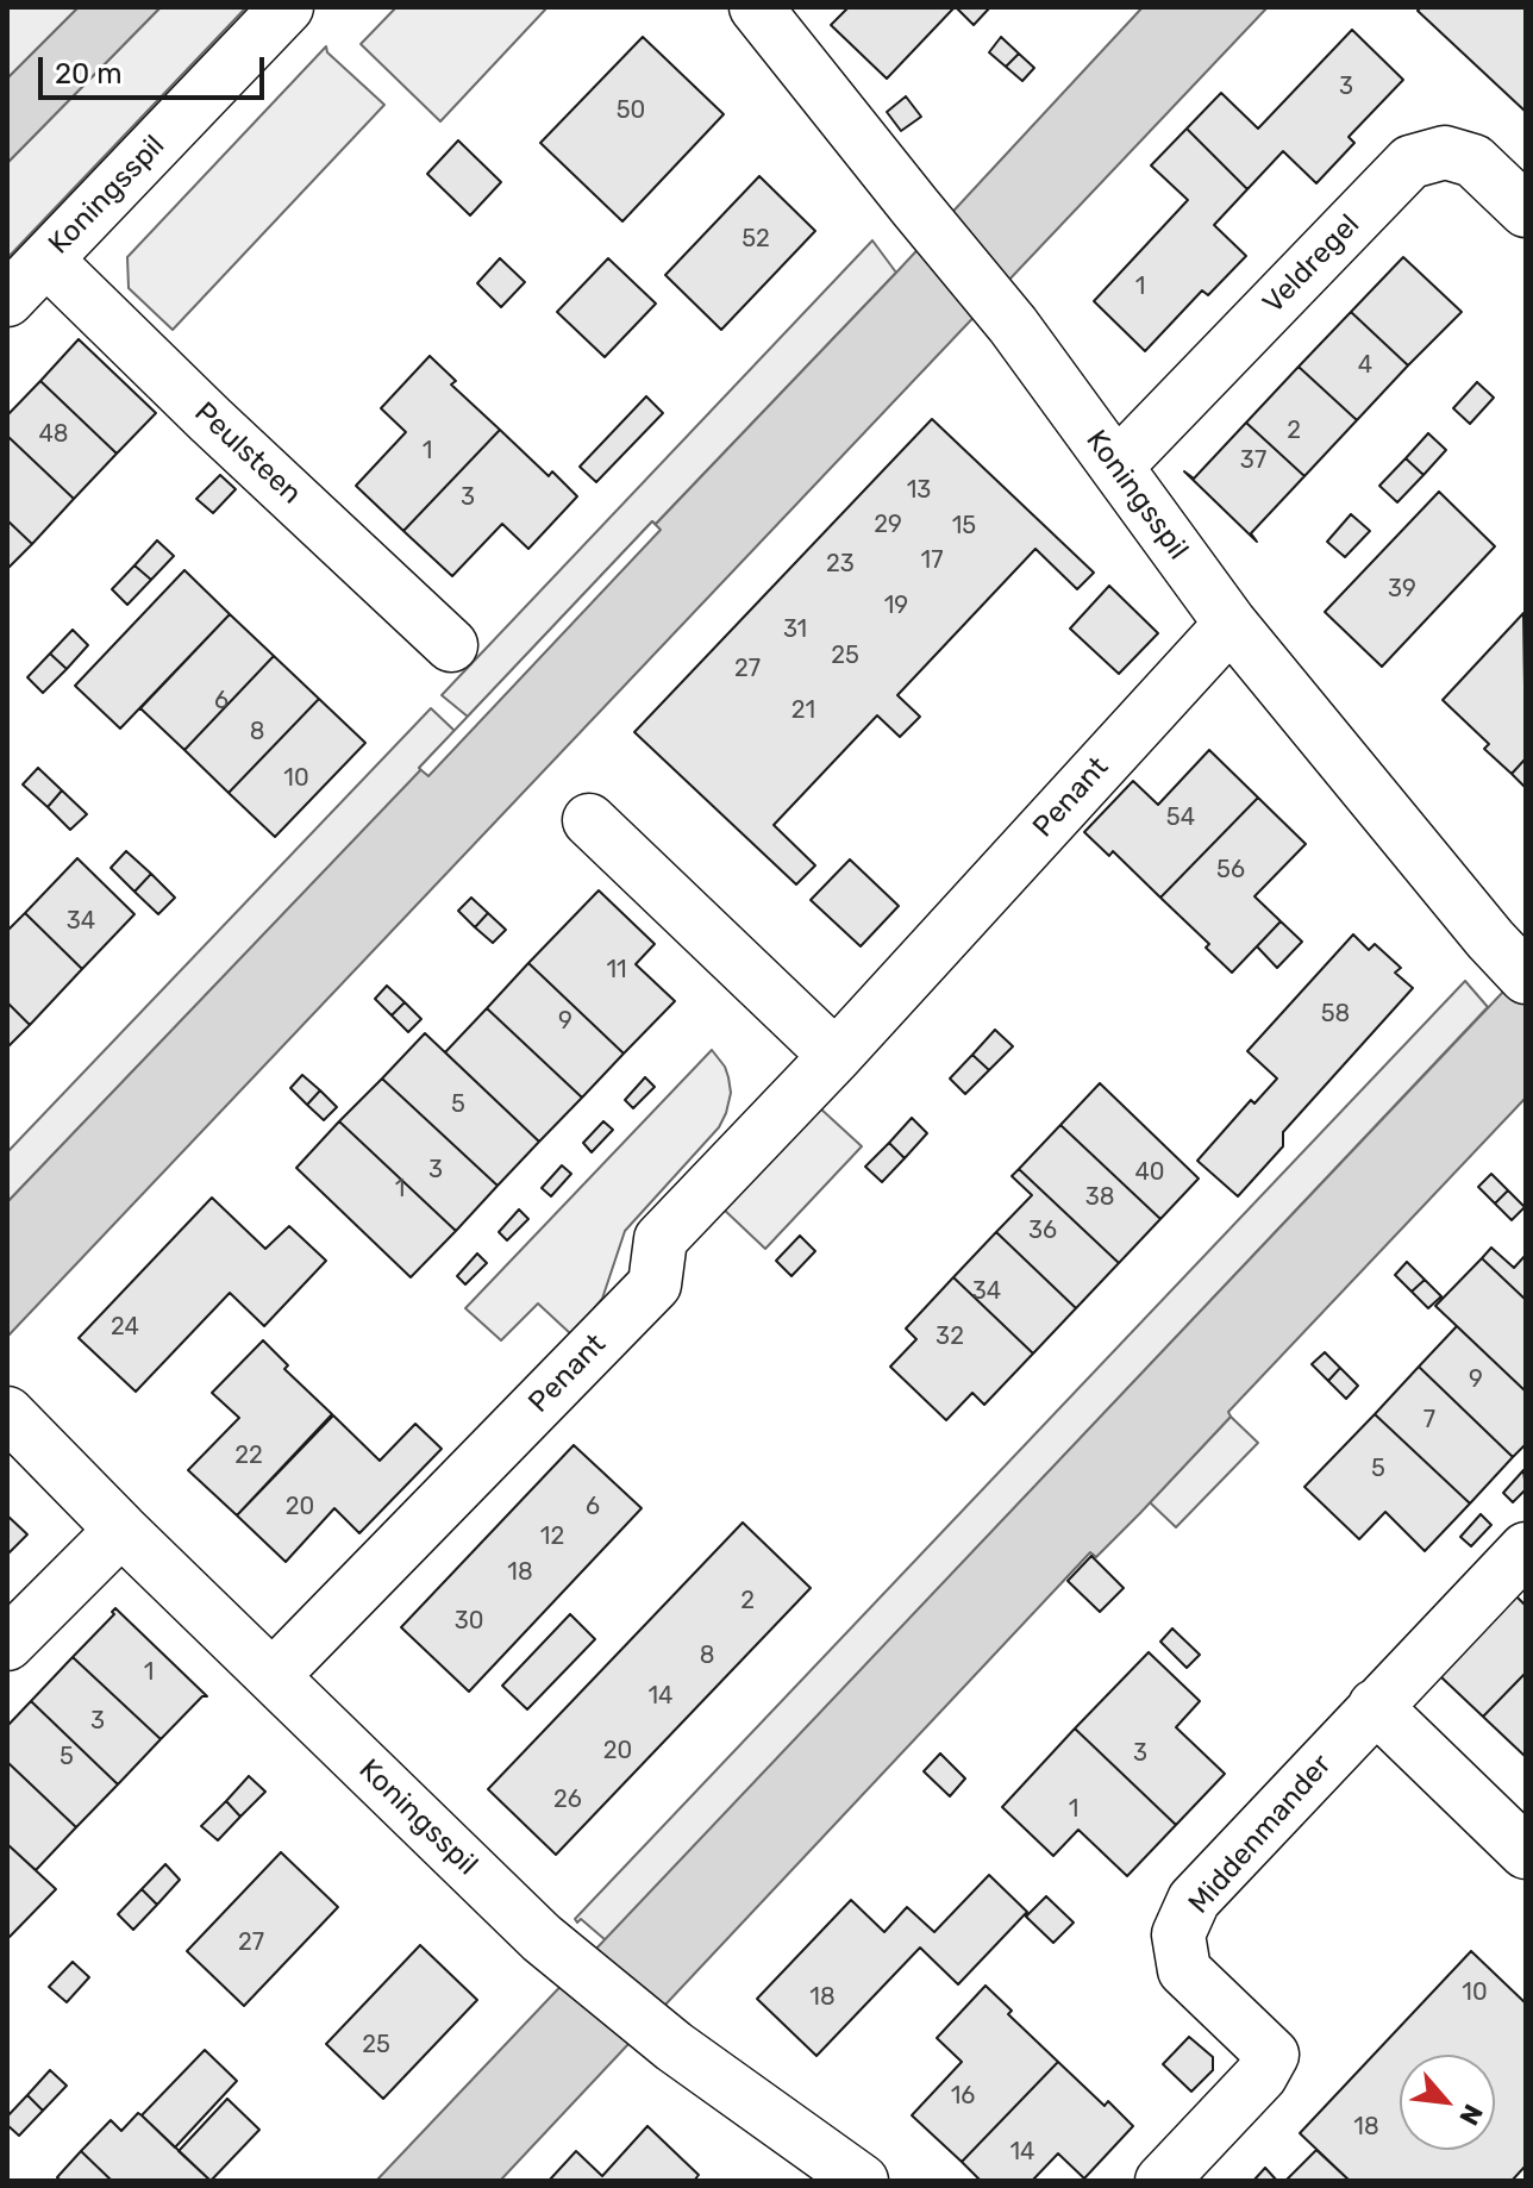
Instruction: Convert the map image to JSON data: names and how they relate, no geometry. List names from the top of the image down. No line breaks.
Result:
{"streets":{"street":["Koningsspil","Veldregel","Peulsteen","Penant","Middenmander"]},"crossings":[["Koningsspil","Veldregel"],["Koningsspil","Peulsteen"],["Koningsspil","Penant"]],"house_numbers":["3","50","52","1","4","2","48","1","37","13","3","29","15","17","23","39","19","31","25","27","6","21","8","10","54","56","34","11","58","9","5","3","40","1","38","36","34","24","32","9","7","22","5","20","6","12","18","2","30","8","1","14","3","20","3","5","26","1","27","10","18","25","16","18","14"],"scale_bar":"20 m","north":"bottom right"}
